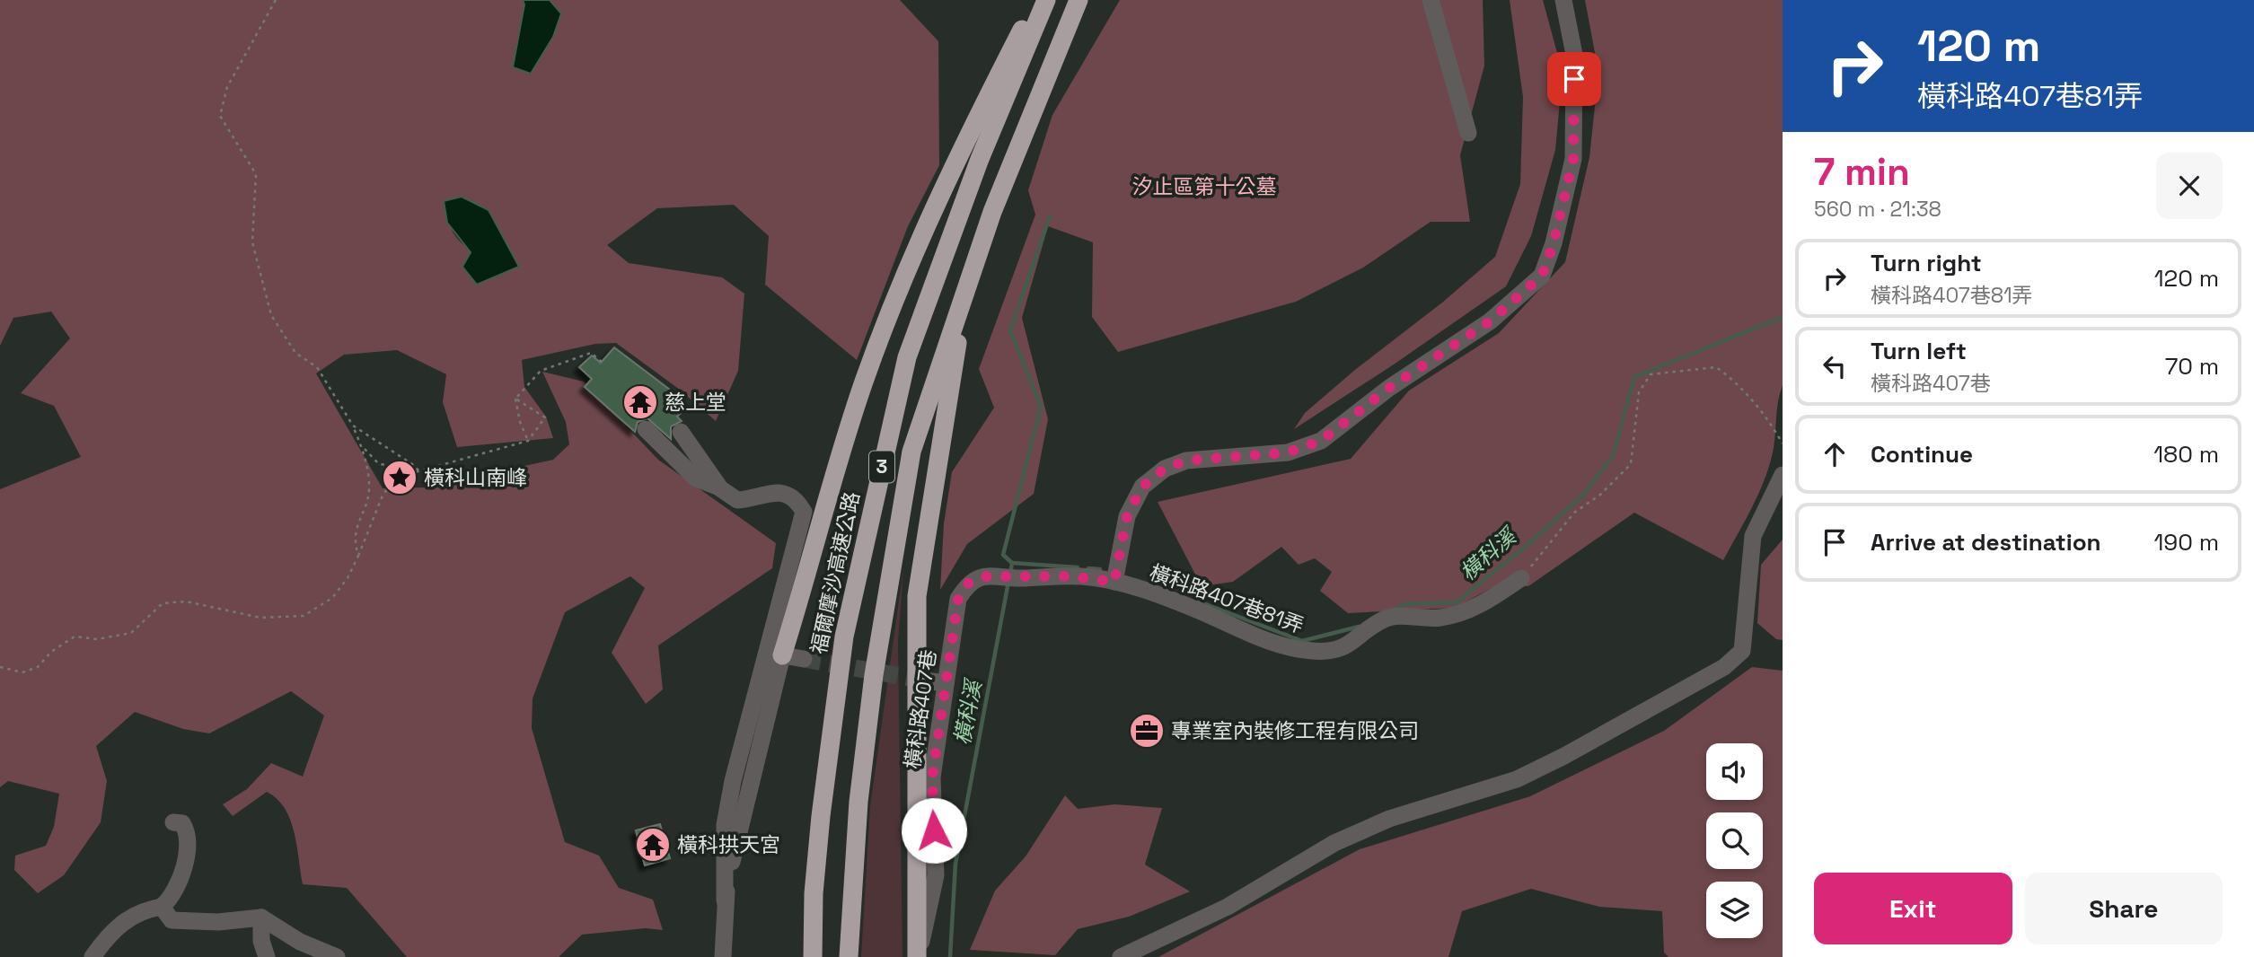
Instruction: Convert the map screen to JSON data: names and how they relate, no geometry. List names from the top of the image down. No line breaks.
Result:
{"streets":{"highway":["3","福爾摩沙高速公路"],"street":["橫科路407巷81弄","橫科路407巷"]},"crossings":[["橫科路407巷81弄","橫科路407巷"]],"water":["橫科溪"],"parks":["汐止區第十公墓"],"places":{"temple":["慈上堂","橫科拱天宮"],"place":["橫科山南峰"],"office":["專業室內裝修工程有限公司"]},"page":{"turn":["120 m","橫科路407巷81弄"],"heading":["7 min","560 m · 21:38"],"list":[{"name":"Turn right","note":"橫科路407巷81弄","value":"120 m"},{"name":"Turn left","note":"橫科路407巷","value":"70 m"},{"name":"Continue","value":"180 m"},{"name":"Arrive at destination","value":"190 m"}],"buttons":["Exit","Share"]}}
